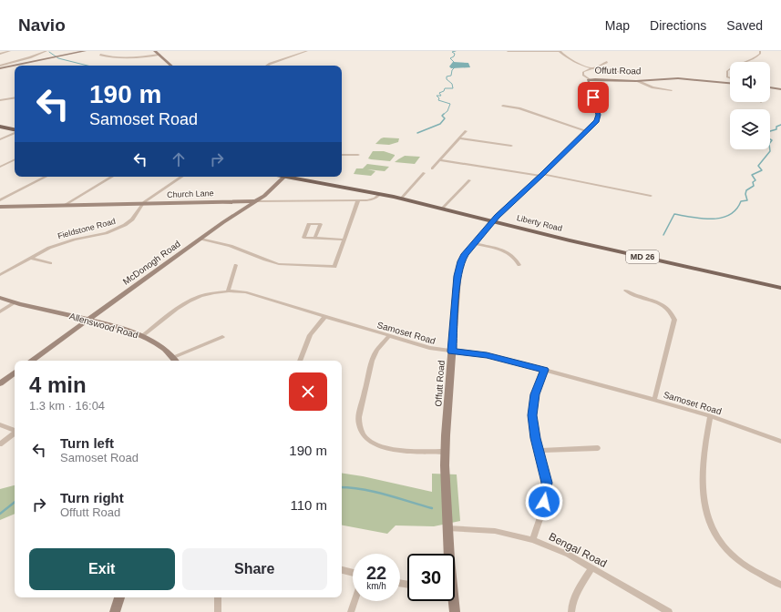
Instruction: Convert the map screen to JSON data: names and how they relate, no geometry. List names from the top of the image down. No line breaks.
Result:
{"streets":{"main road":["Liberty Road","MD 26"],"street":["Offutt Road","Church Lane","Fieldstone Road","McDonogh Road","Allenswood Road","Samoset Road","Bengal Road"]},"crossings":[["Offutt Road","Liberty Road"],["Offutt Road","Samoset Road"],["Offutt Road","Bengal Road"],["Church Lane","Liberty Road"],["Church Lane","Fieldstone Road"],["Church Lane","McDonogh Road"],["McDonogh Road","Allenswood Road"],["Allenswood Road","Samoset Road"]],"page":{"header":"Navio","nav":["Map","Directions","Saved"],"turn":["190 m","Samoset Road"],"heading":["4 min","1.3 km · 16:04"],"list":[{"name":"Turn left","note":"Samoset Road","value":"190 m"},{"name":"Turn right","note":"Offutt Road","value":"110 m"}],"buttons":["Exit","Share"],"speed":"22 km/h","limit":"30"}}
